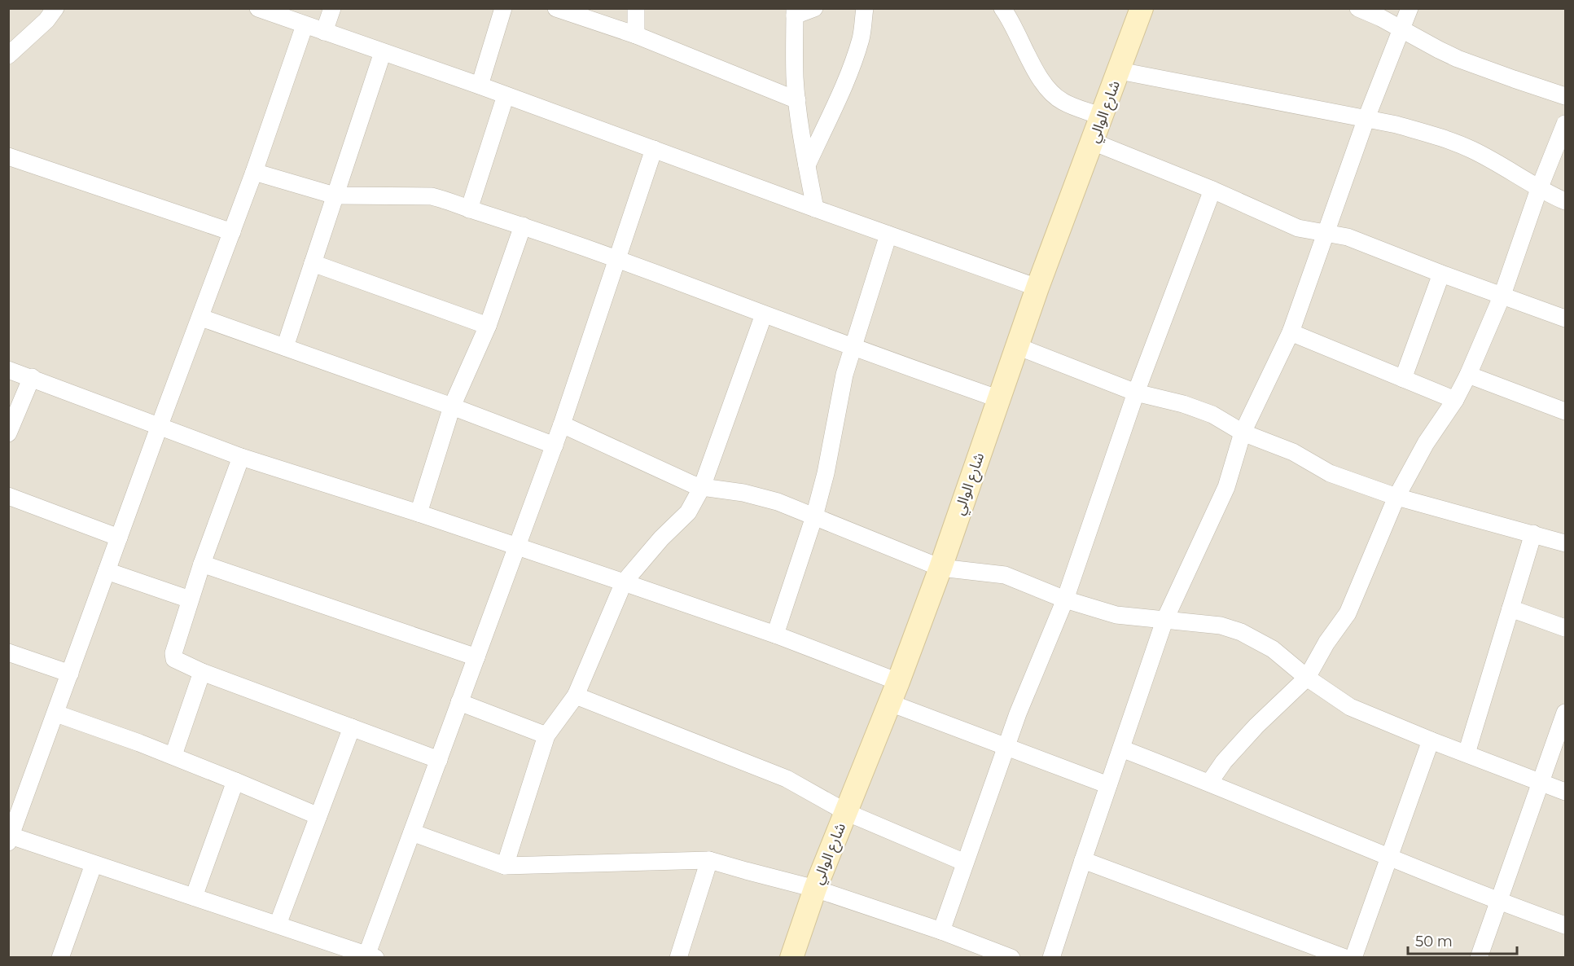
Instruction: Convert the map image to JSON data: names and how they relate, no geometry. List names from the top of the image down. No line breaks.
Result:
{"streets":{"main road":["شارع الوالي"]},"scale_bar":"50 m"}
